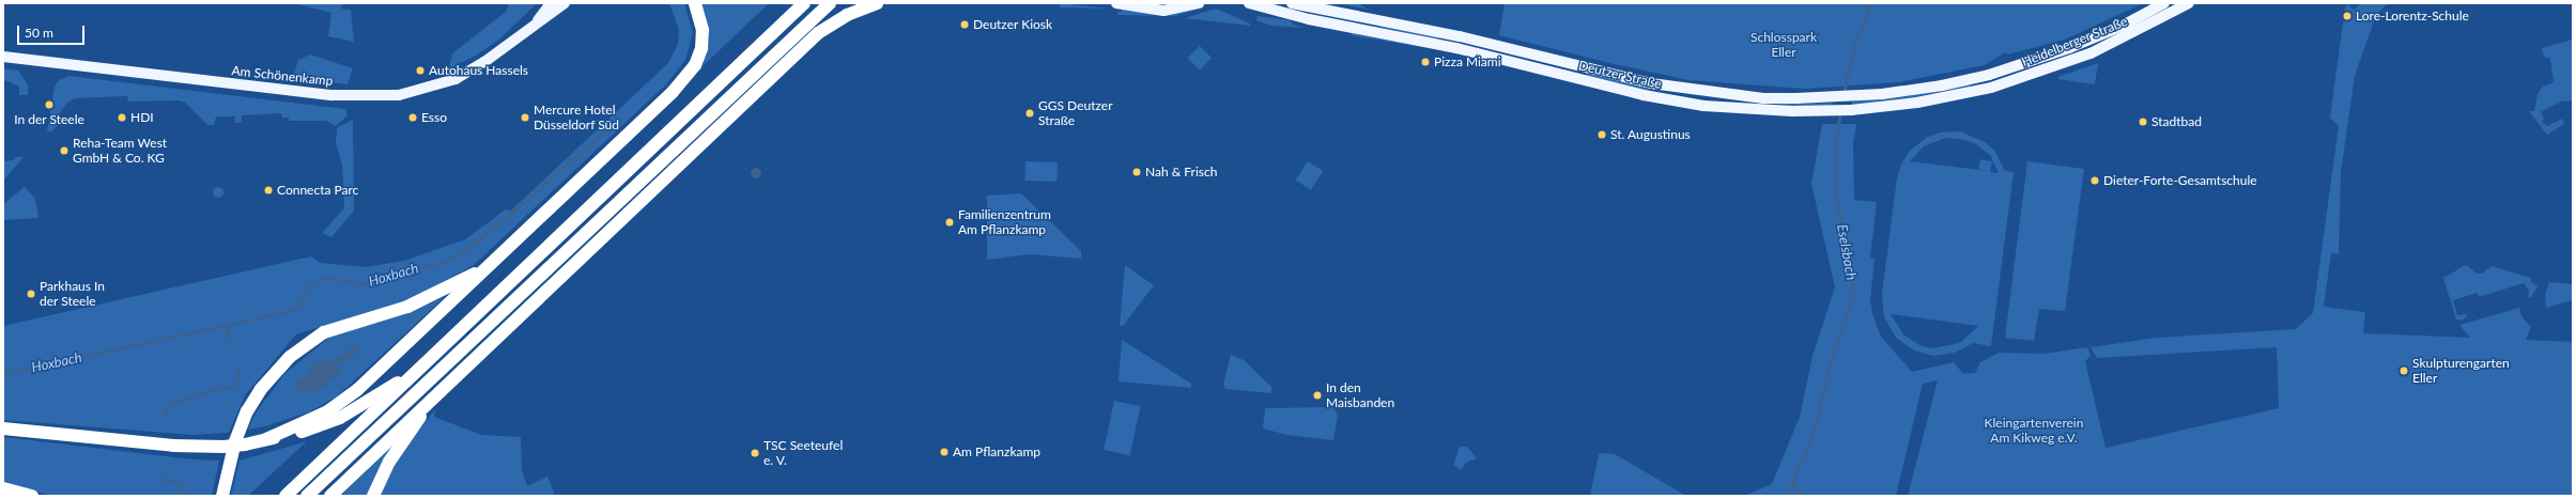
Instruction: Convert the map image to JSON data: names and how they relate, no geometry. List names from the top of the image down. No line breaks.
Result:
{"streets":{"main road":["Heidelberger Straße","Deutzer Straße","Am Schönenkamp"]},"crossings":[["Heidelberger Straße","Deutzer Straße"]],"water":["Eselsbach","Hoxbach"],"parks":["Schlosspark Eller","Kleingartenverein Am Kikweg e.V."],"places":["Lore-Lorentz-Schule","Deutzer Kiosk","Pizza Miami","Autohaus Hassels","In der Steele","GGS Deutzer Straße","HDI","Esso","Mercure Hotel Düsseldorf Süd","Stadtbad","St. Augustinus","Reha-Team West GmbH & Co. KG","Nah & Frisch","Dieter-Forte-Gesamtschule","Connecta Parc","Familienzentrum Am Pflanzkamp","Parkhaus In der Steele","Skulpturengarten Eller","In den Maisbanden","Am Pflanzkamp","TSC Seeteufel e. V."],"scale_bar":"50 m"}
